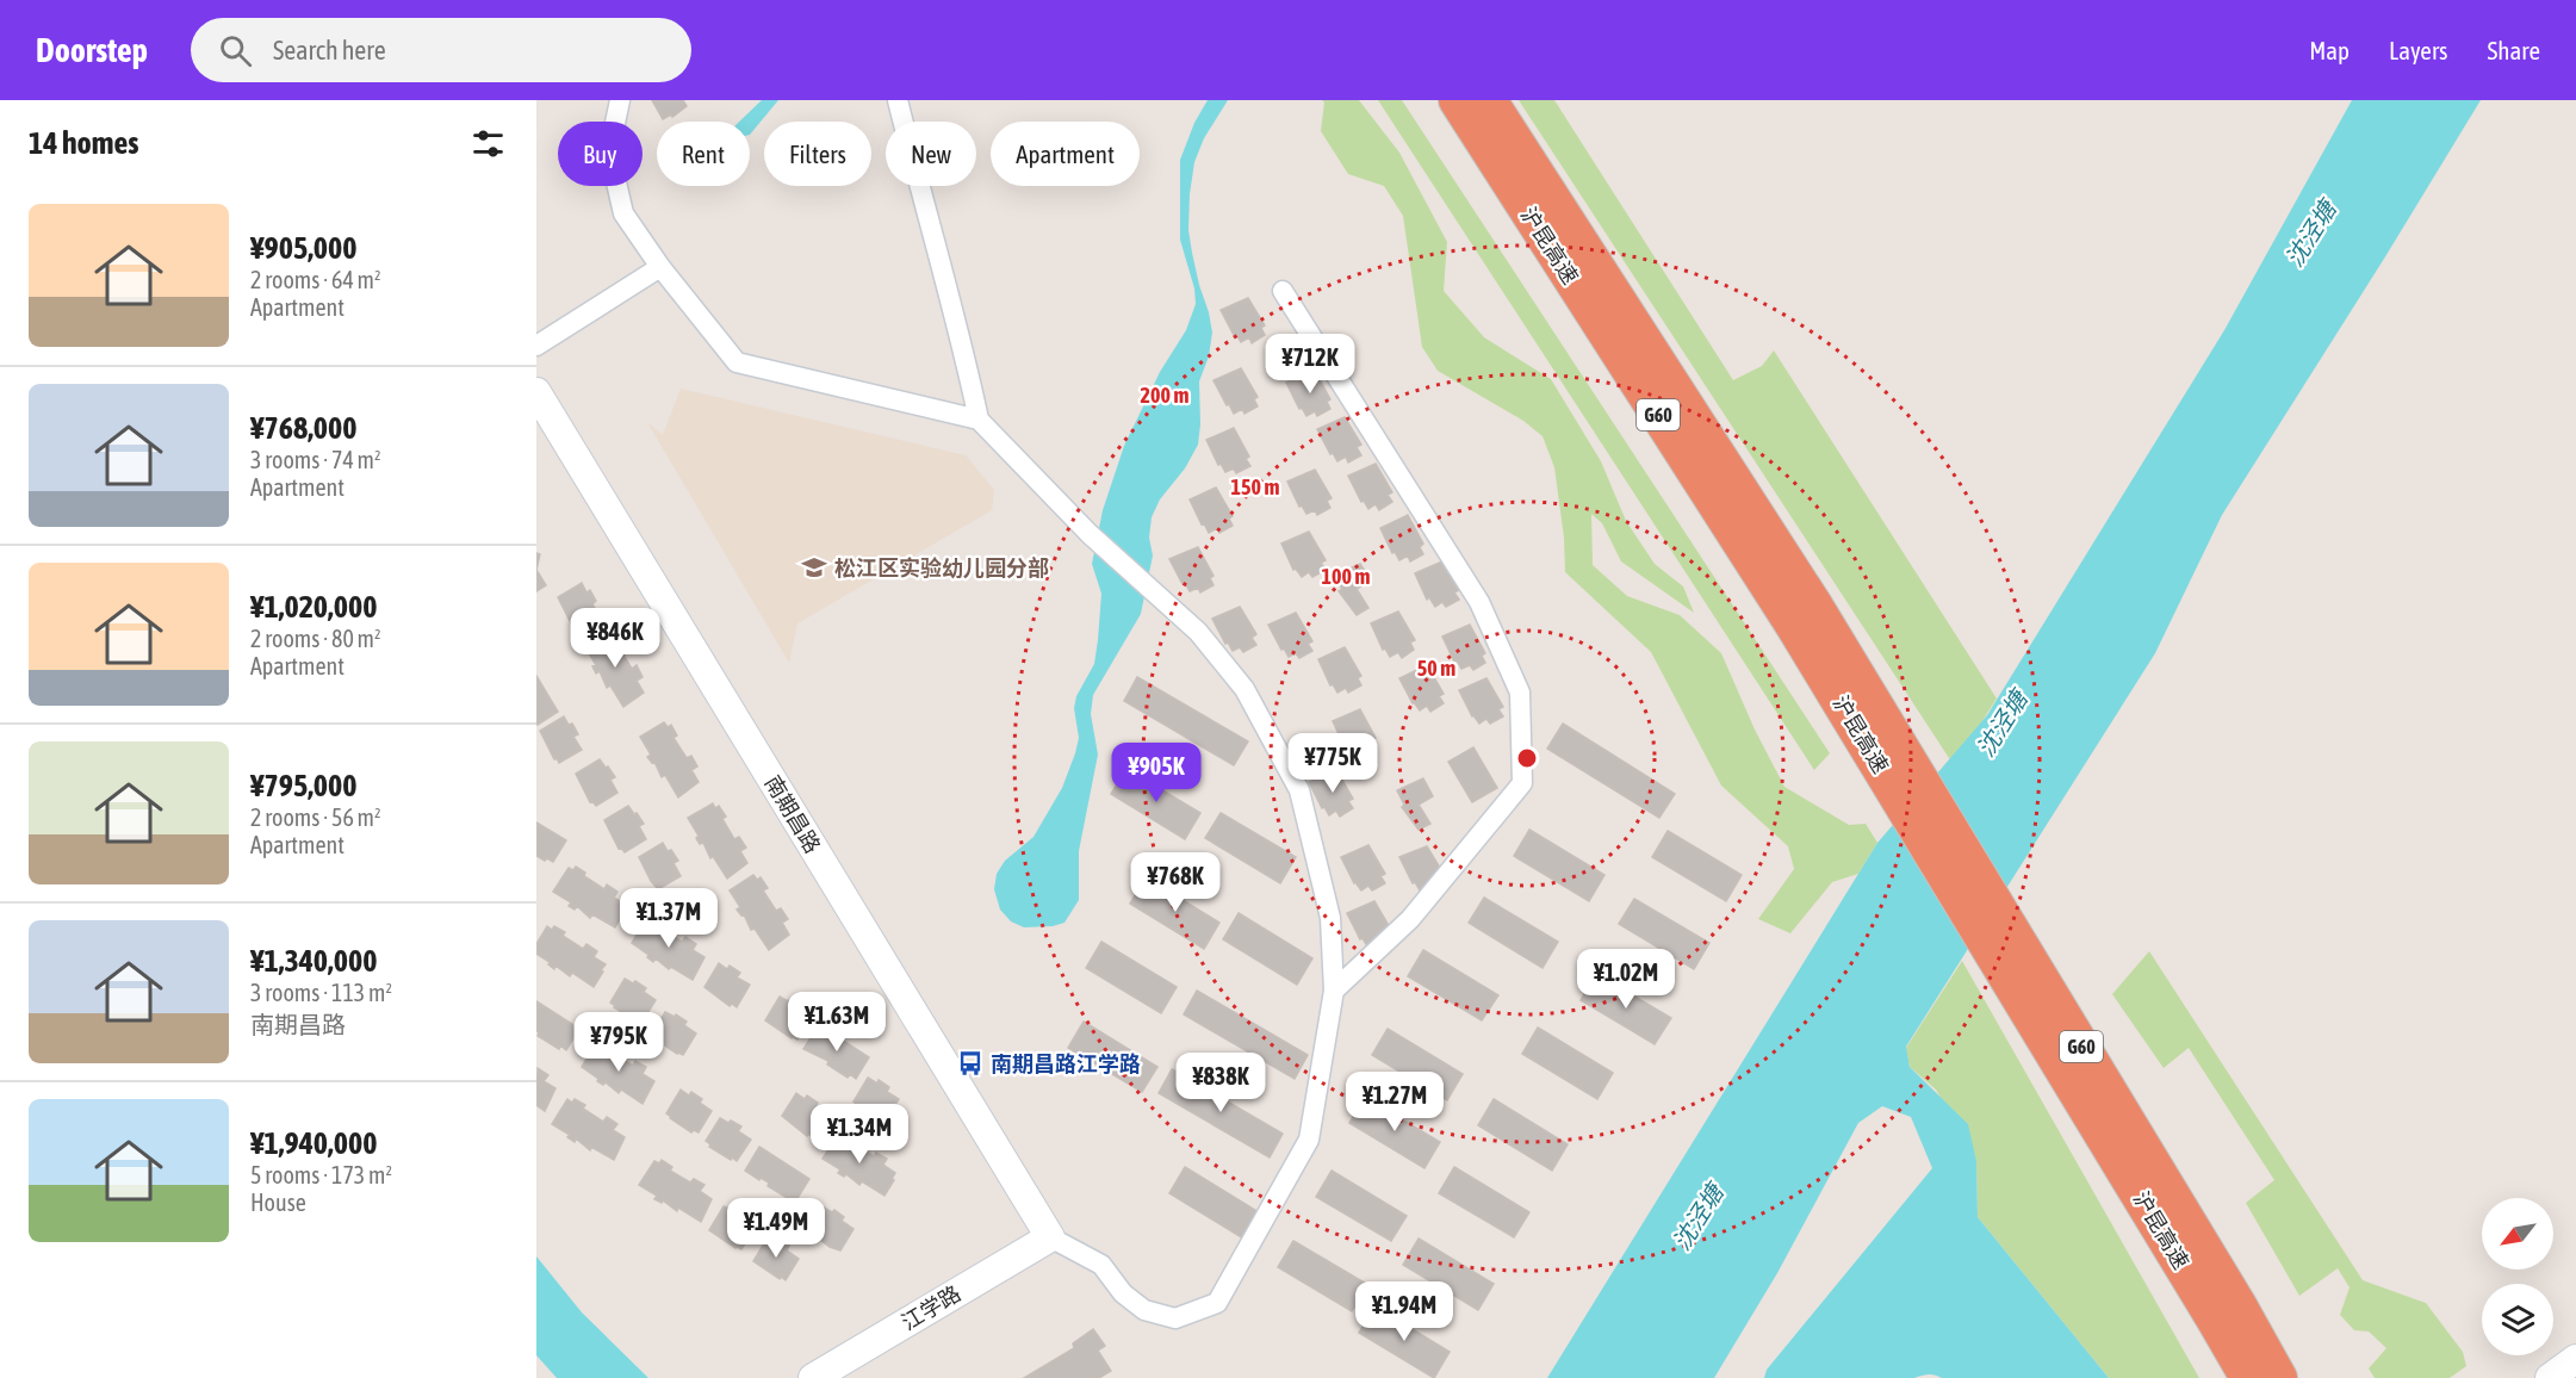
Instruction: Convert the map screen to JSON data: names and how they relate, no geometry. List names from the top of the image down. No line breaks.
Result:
{"streets":{"highway":["沪昆高速","G60"],"main road":["南期昌路","江学路"]},"crossings":[["南期昌路","江学路"]],"water":["沈泾塘"],"places":{"school or university":["松江区实验幼儿园分部"],"bus stop":["南期昌路江学路"]},"north":"bottom left","page":{"header":"Doorstep","search":"Search here","nav":["Map","Layers","Share"],"heading":"14 homes","chip":["Buy","Rent","Filters","New","Apartment"],"list":[{"name":"¥905,000","note":"2 rooms · 64 m² · Apartment"},{"name":"¥768,000","note":"3 rooms · 74 m² · Apartment"},{"name":"¥1,020,000","note":"2 rooms · 80 m² · Apartment"},{"name":"¥795,000","note":"2 rooms · 56 m² · Apartment"},{"name":"¥1,340,000","note":"3 rooms · 113 m² · 南期昌路"},{"name":"¥1,940,000","note":"5 rooms · 173 m² · House"}],"price":["¥712K","¥846K","¥775K","¥905K","¥768K","¥1.37M","¥1.02M","¥1.63M","¥795K","¥838K","¥1.27M","¥1.34M","¥1.49M","¥1.94M"]},"rings":["200 m","150 m","100 m","50 m"]}
